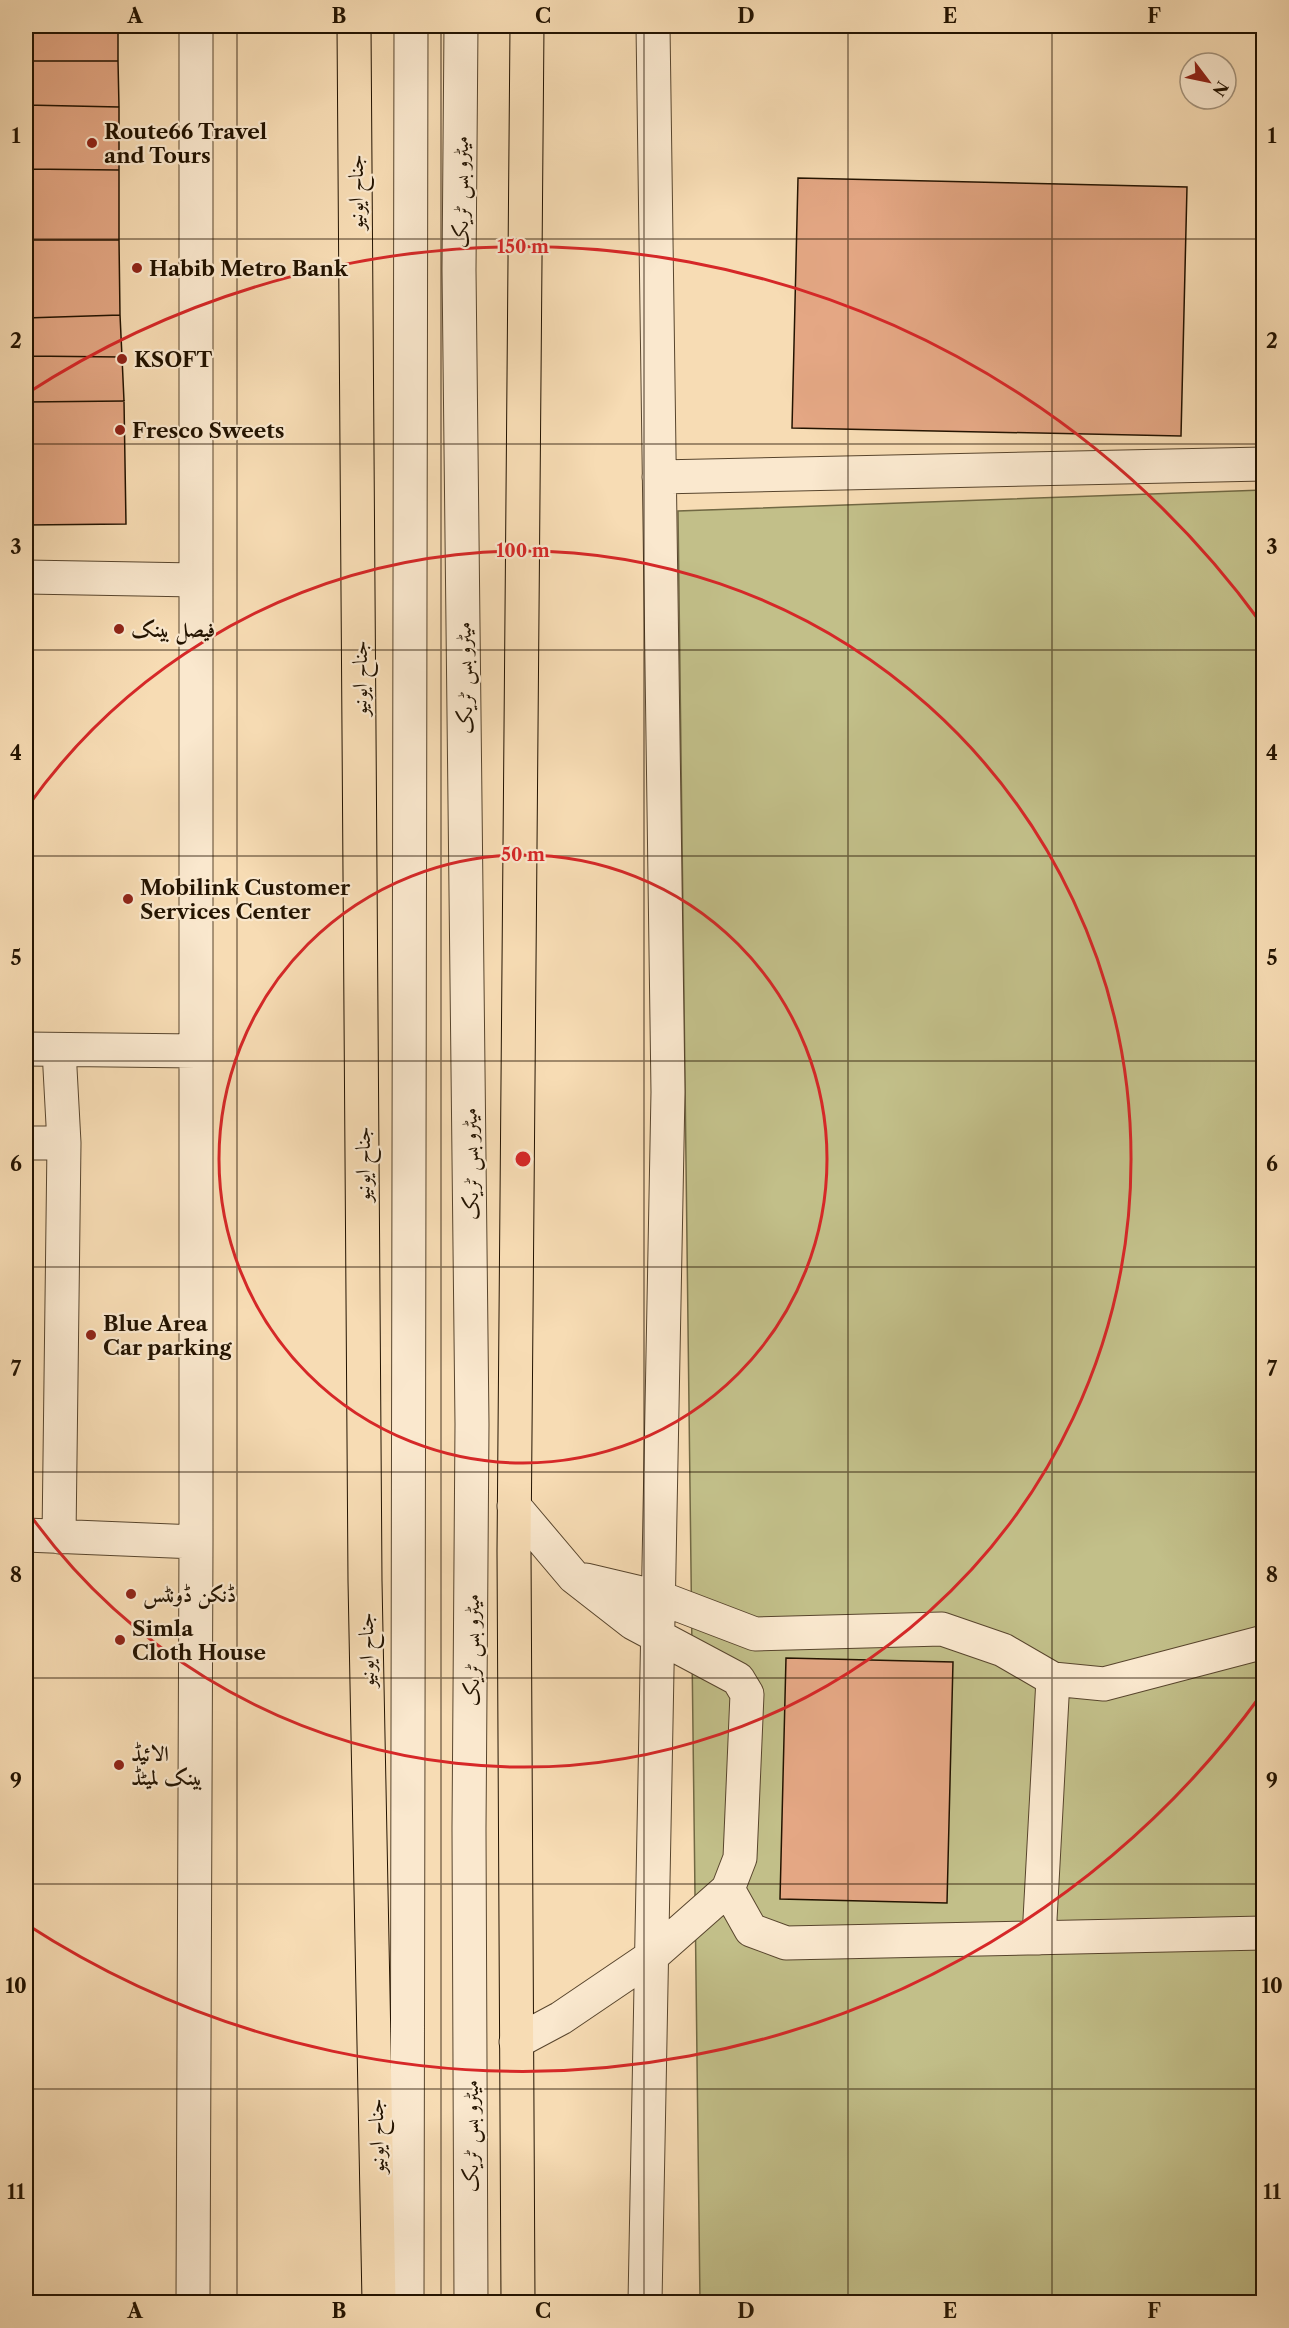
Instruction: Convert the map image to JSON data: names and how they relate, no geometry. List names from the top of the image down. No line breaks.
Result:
{"streets":{"main road":["جناح ایونیو"],"street":["میٹرو بس ٹریک"]},"places":["Route66 Travel and Tours","Habib Metro Bank","KSOFT","Fresco Sweets","فیصل بینک","Mobilink Customer Services Center","Blue Area Car parking","ڈنکن ڈونٹس","Simla Cloth House","الائیڈ بینک لمیٹڈ"],"north":"bottom right","grid":{"columns":["A","B","C","D","E","F"],"rows":["1","2","3","4","5","6","7","8","9","10","11"]},"rings":["150 m","100 m","50 m"]}
